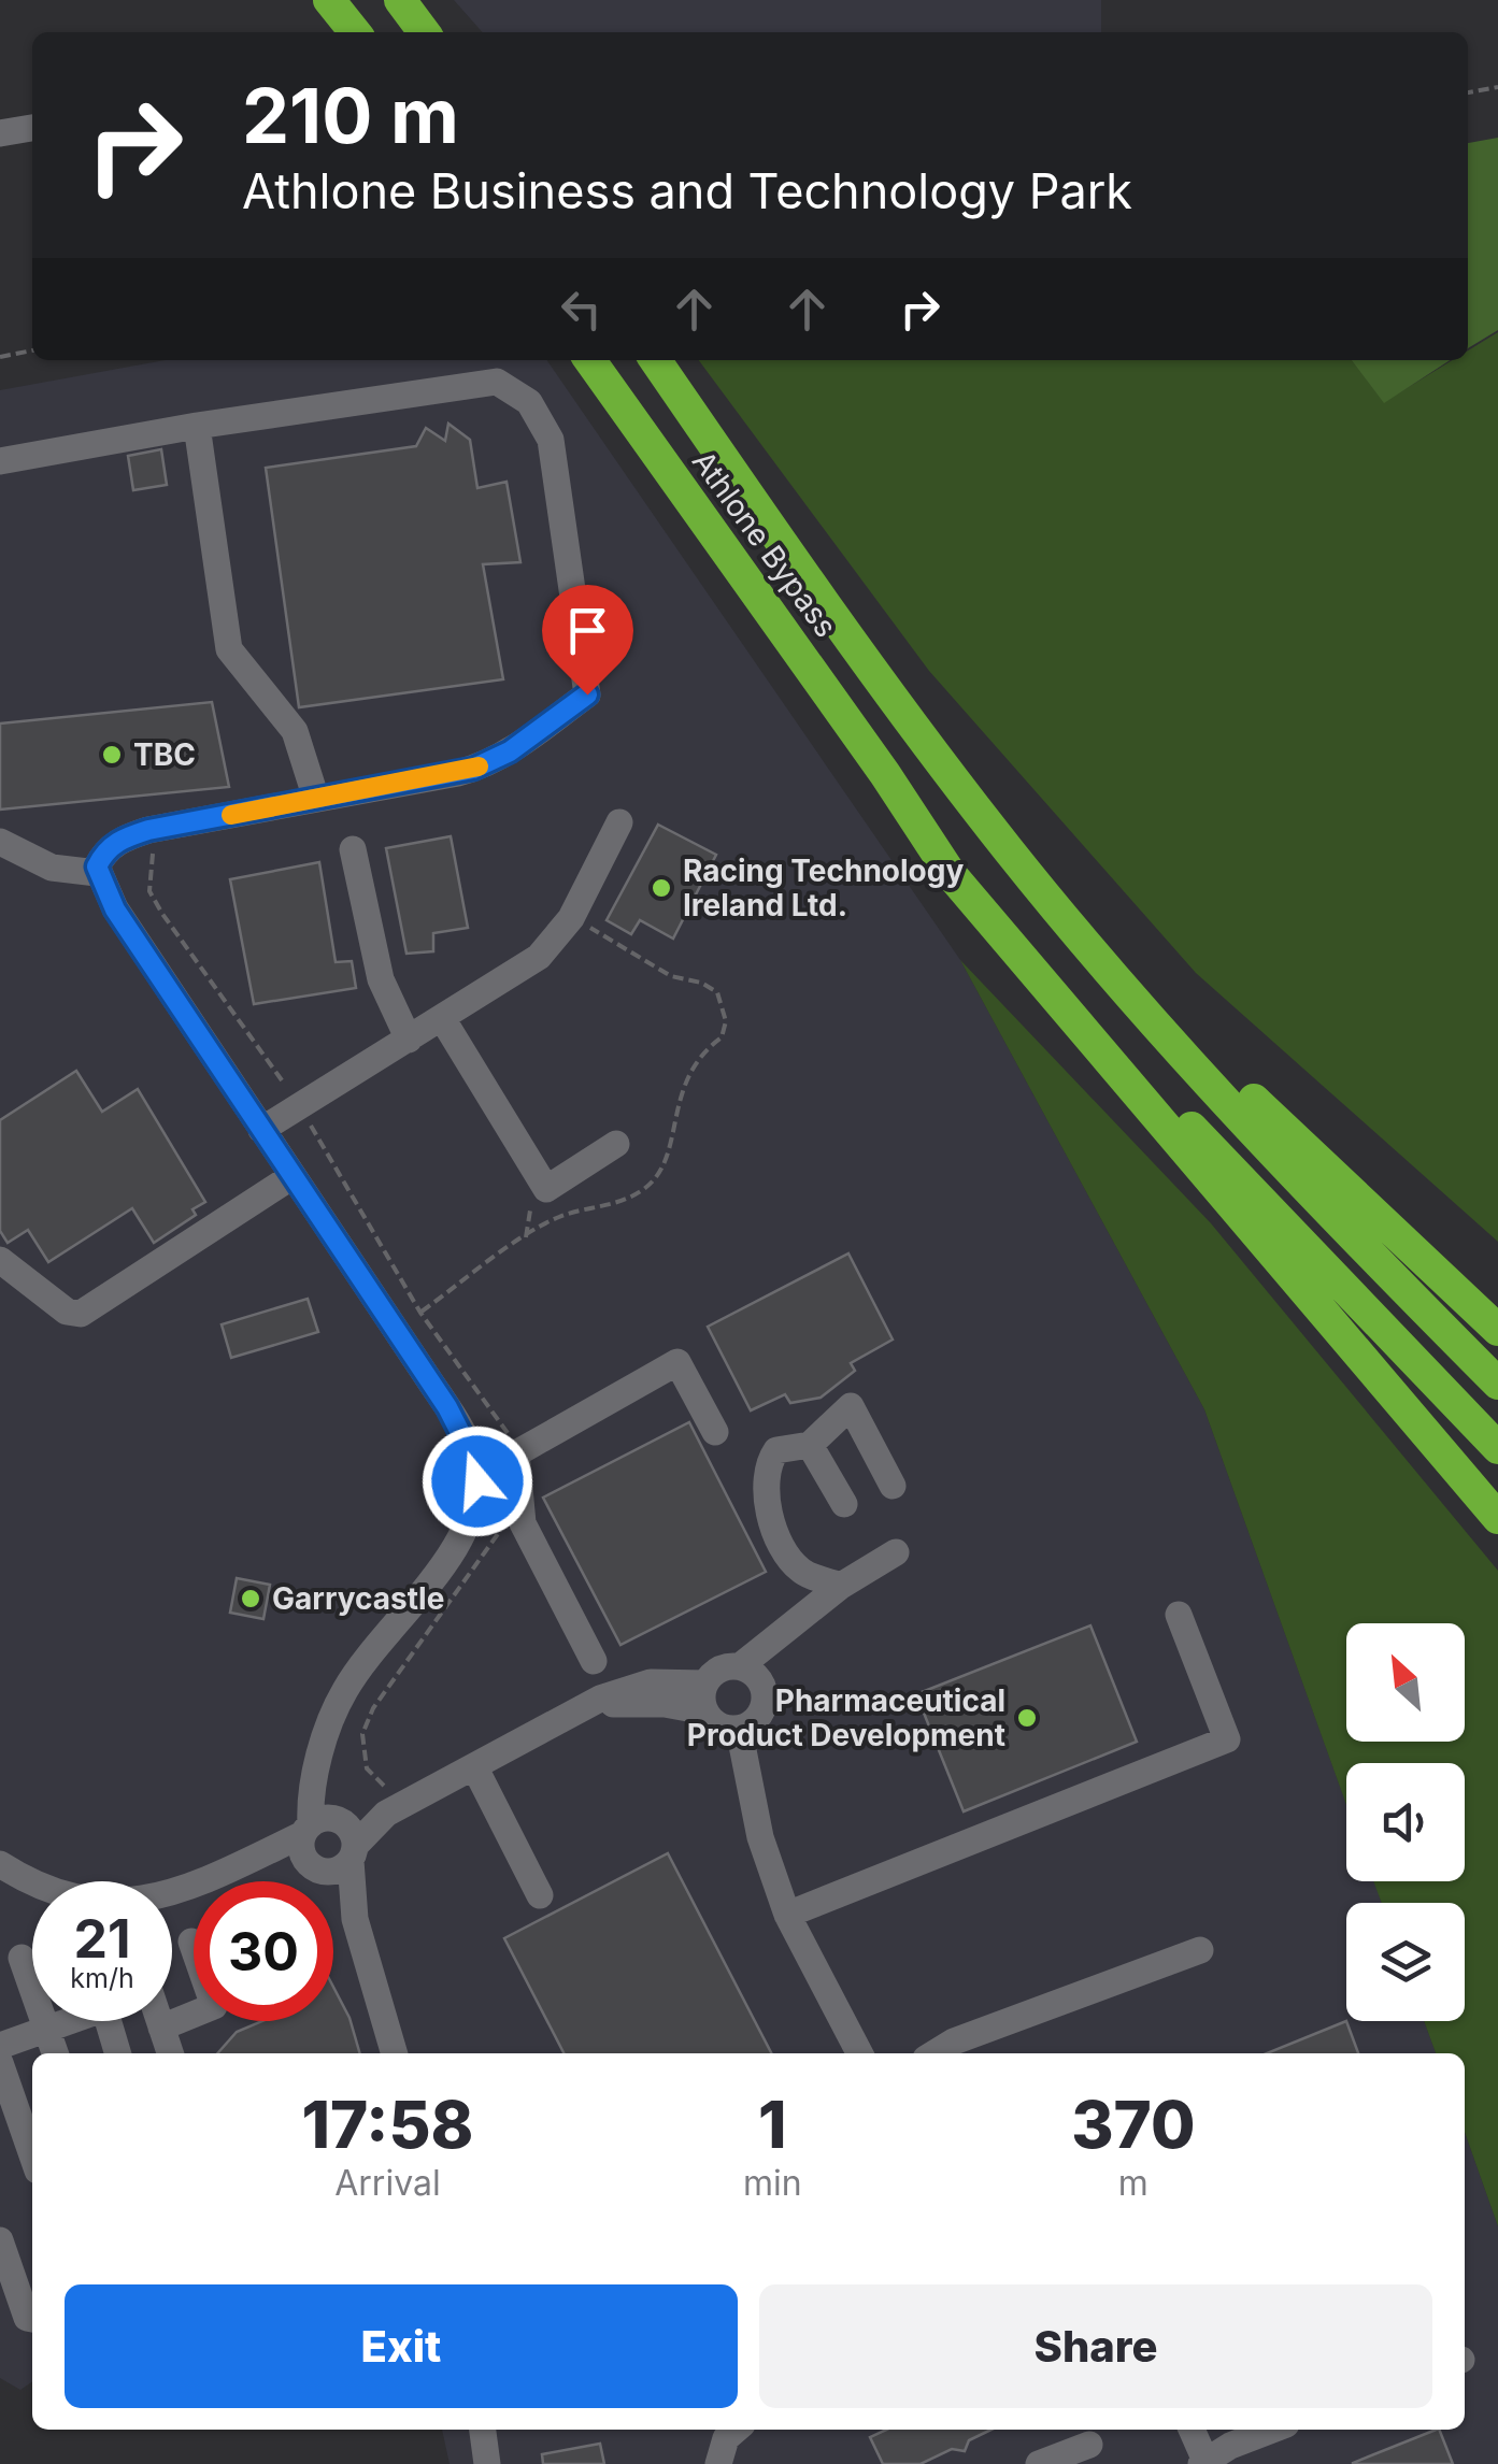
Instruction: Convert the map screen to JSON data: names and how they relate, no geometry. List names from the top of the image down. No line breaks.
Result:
{"streets":{"highway":["Athlone Bypass"]},"places":["TBC","Racing Technology Ireland Ltd.","Garrycastle","Pharmaceutical Product Development"],"north":"top left","page":{"turn":["210 m","Athlone Business and Technology Park"],"speed":"21 km/h","limit":"30","eta":["17:58","Arrival","1","min","370","m"],"buttons":["Exit","Share"]}}
